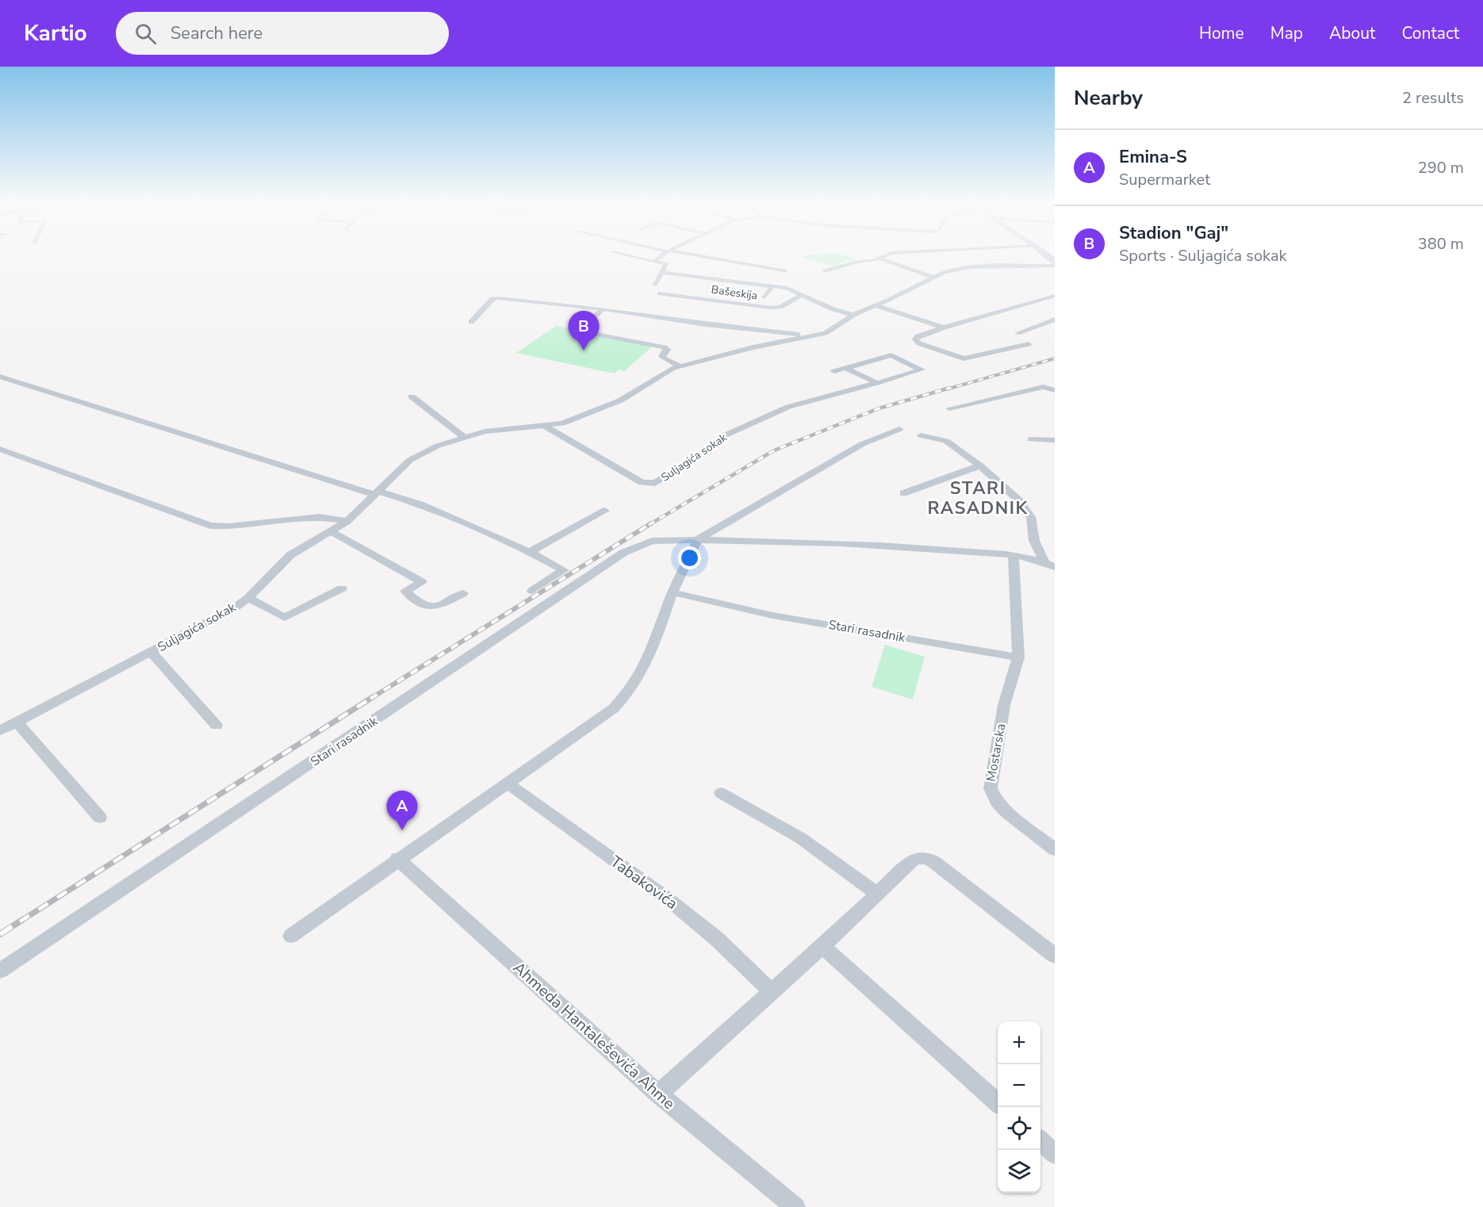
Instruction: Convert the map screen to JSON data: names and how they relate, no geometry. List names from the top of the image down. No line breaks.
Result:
{"streets":{"street":["Bašeskija","Suljagića sokak","Stari rasadnik","Mostarska","Tabakovića","Ahmeda Hantaleševića Ahme"]},"crossings":[["Bašeskija","Suljagića sokak"],["Stari rasadnik","Mostarska"]],"districts":["STARI RASADNIK"],"page":{"header":"Kartio","search":"Search here","nav":["Home","Map","About","Contact"],"heading":["Nearby","2 results"],"list":[{"mark":"A","name":"Emina-S","note":"Supermarket","value":"290 m"},{"mark":"B","name":"Stadion \"Gaj\"","note":"Sports · Suljagića sokak","value":"380 m"}],"pins":["B","A"],"map_buttons":["+","−"]}}
